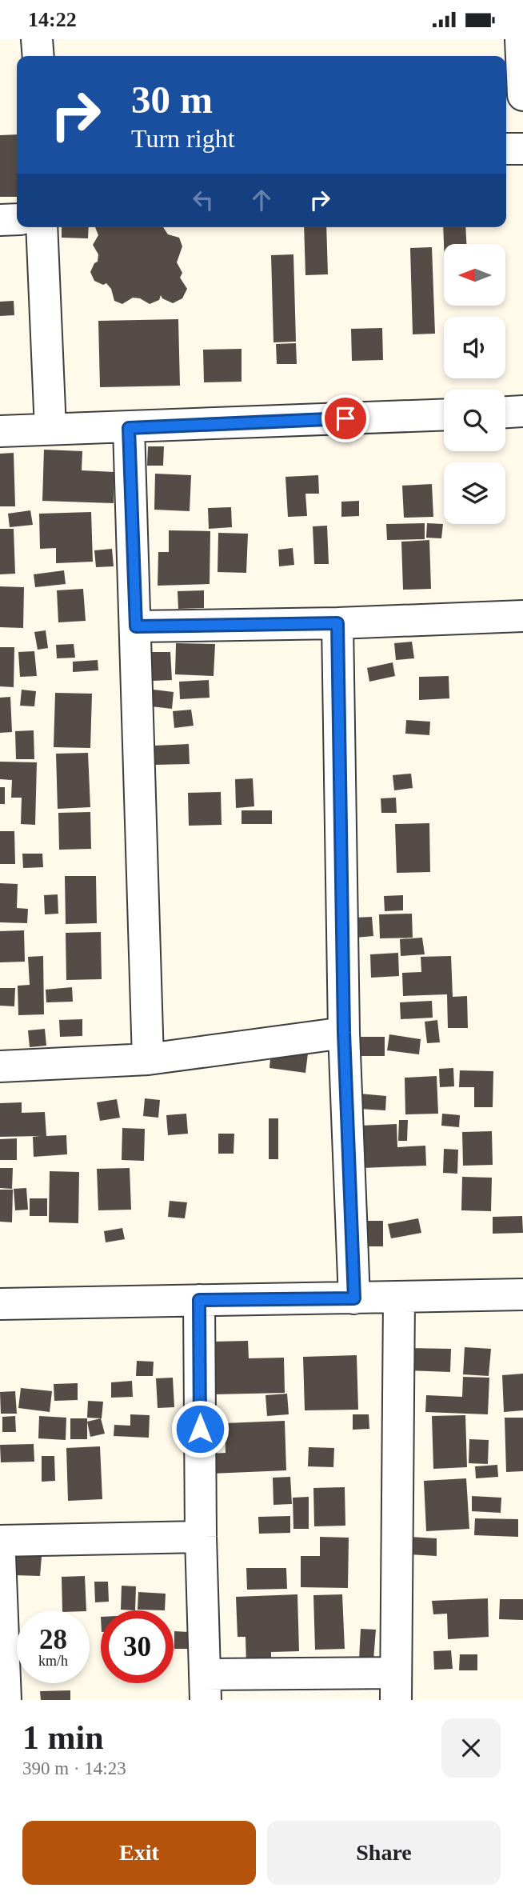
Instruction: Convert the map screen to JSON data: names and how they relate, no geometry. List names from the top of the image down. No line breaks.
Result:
{"north":"left","page":{"status":"14:22","turn":["30 m","Turn right"],"speed":"28 km/h","limit":"30","heading":["1 min","390 m · 14:23"],"buttons":["Exit","Share"]}}
